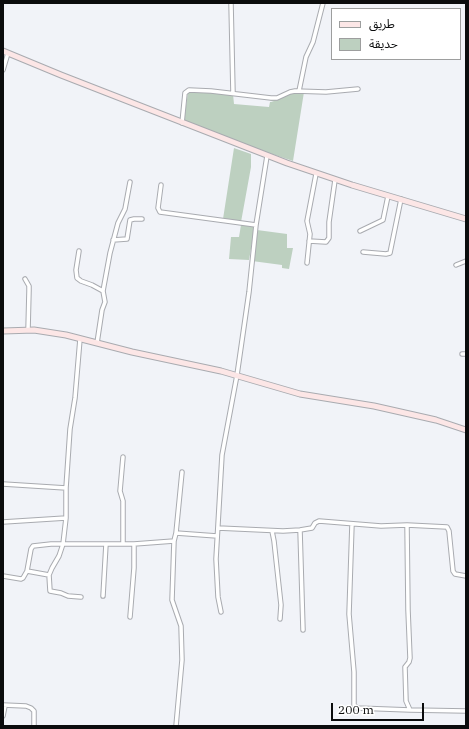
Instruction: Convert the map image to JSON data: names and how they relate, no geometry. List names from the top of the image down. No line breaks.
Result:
{"legend":["طريق","حديقة"],"scale_bar":"200 m"}
